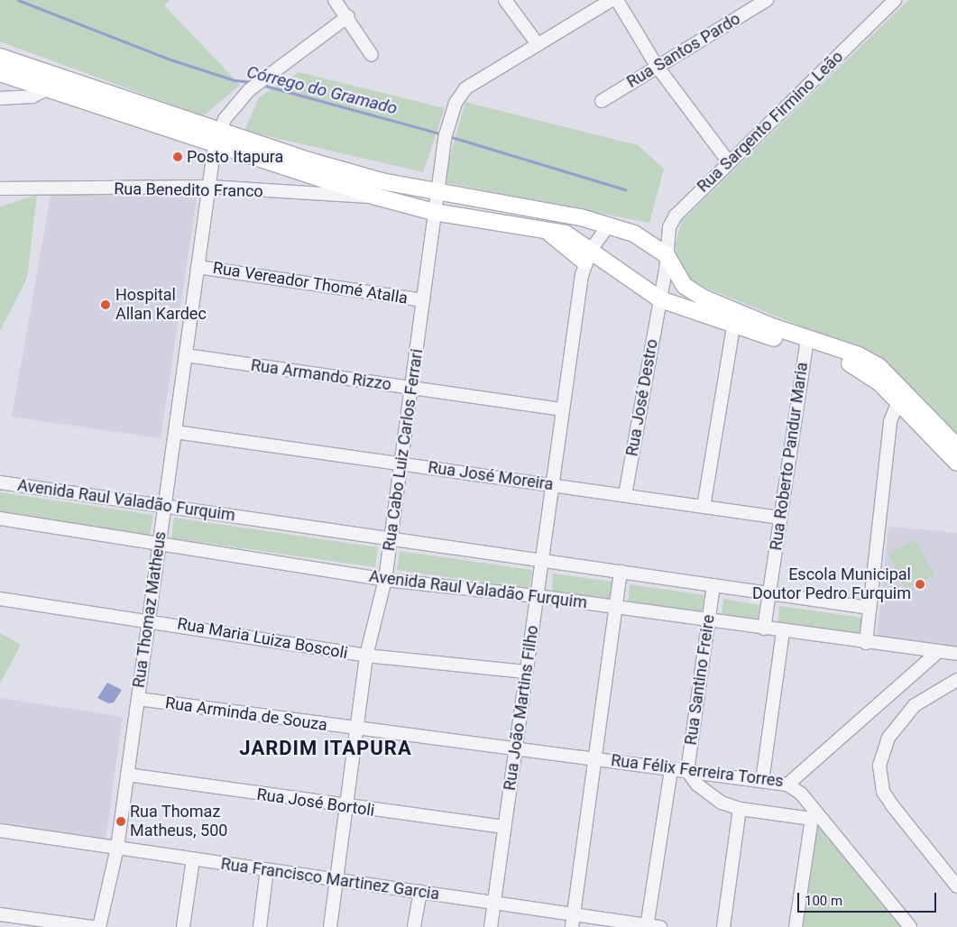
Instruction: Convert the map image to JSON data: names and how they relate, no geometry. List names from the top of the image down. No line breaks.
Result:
{"streets":{"street":["Rua Santos Pardo","Rua Sargento Firmino Leão","Rua Benedito Franco","Rua Vereador Thomé Atalla","Rua Armando Rizzo","Rua José Destro","Rua Cabo Luiz Carlos Ferrari","Rua Roberto Pandur Maria","Rua José Moreira","Avenida Raul Valadão Furquim","Rua Thomaz Matheus","Rua Maria Luiza Boscoli","Rua Santino Freire","Rua João Martins Filho","Rua Arminda de Souza","Rua Félix Ferreira Torres","Rua José Bortoli","Rua Francisco Martinez Garcia"]},"crossings":[["Rua Sargento Firmino Leão","Rua José Destro"],["Rua Benedito Franco","Rua Thomaz Matheus"],["Rua Vereador Thomé Atalla","Rua Cabo Luiz Carlos Ferrari"],["Rua Vereador Thomé Atalla","Rua Thomaz Matheus"],["Rua Armando Rizzo","Rua Cabo Luiz Carlos Ferrari"],["Rua Armando Rizzo","Rua Thomaz Matheus"],["Rua Armando Rizzo","Rua João Martins Filho"],["Rua José Destro","Rua José Moreira"],["Rua Cabo Luiz Carlos Ferrari","Rua José Moreira"],["Rua Cabo Luiz Carlos Ferrari","Avenida Raul Valadão Furquim"],["Rua Cabo Luiz Carlos Ferrari","Rua Maria Luiza Boscoli"],["Rua Cabo Luiz Carlos Ferrari","Rua Arminda de Souza"],["Rua Cabo Luiz Carlos Ferrari","Rua José Bortoli"],["Rua Cabo Luiz Carlos Ferrari","Rua Francisco Martinez Garcia"],["Rua Roberto Pandur Maria","Rua José Moreira"],["Rua Roberto Pandur Maria","Avenida Raul Valadão Furquim"],["Rua José Moreira","Rua Thomaz Matheus"],["Rua José Moreira","Rua João Martins Filho"],["Avenida Raul Valadão Furquim","Rua Thomaz Matheus"],["Avenida Raul Valadão Furquim","Rua Santino Freire"],["Avenida Raul Valadão Furquim","Rua João Martins Filho"],["Avenida Raul Valadão Furquim","Rua Félix Ferreira Torres"],["Rua Thomaz Matheus","Rua Maria Luiza Boscoli"],["Rua Thomaz Matheus","Rua Arminda de Souza"],["Rua Thomaz Matheus","Rua José Bortoli"],["Rua Thomaz Matheus","Rua Francisco Martinez Garcia"],["Rua Maria Luiza Boscoli","Rua João Martins Filho"],["Rua Santino Freire","Rua Félix Ferreira Torres"],["Rua João Martins Filho","Rua Arminda de Souza"],["Rua João Martins Filho","Rua Félix Ferreira Torres"],["Rua João Martins Filho","Rua José Bortoli"],["Rua João Martins Filho","Rua Francisco Martinez Garcia"],["Rua Arminda de Souza","Rua Félix Ferreira Torres"]],"districts":["JARDIM ITAPURA"],"water":["Córrego do Gramado"],"places":["Posto Itapura","Hospital Allan Kardec","Escola Municipal Doutor Pedro Furquim","Rua Thomaz Matheus, 500"],"scale_bar":"100 m"}
